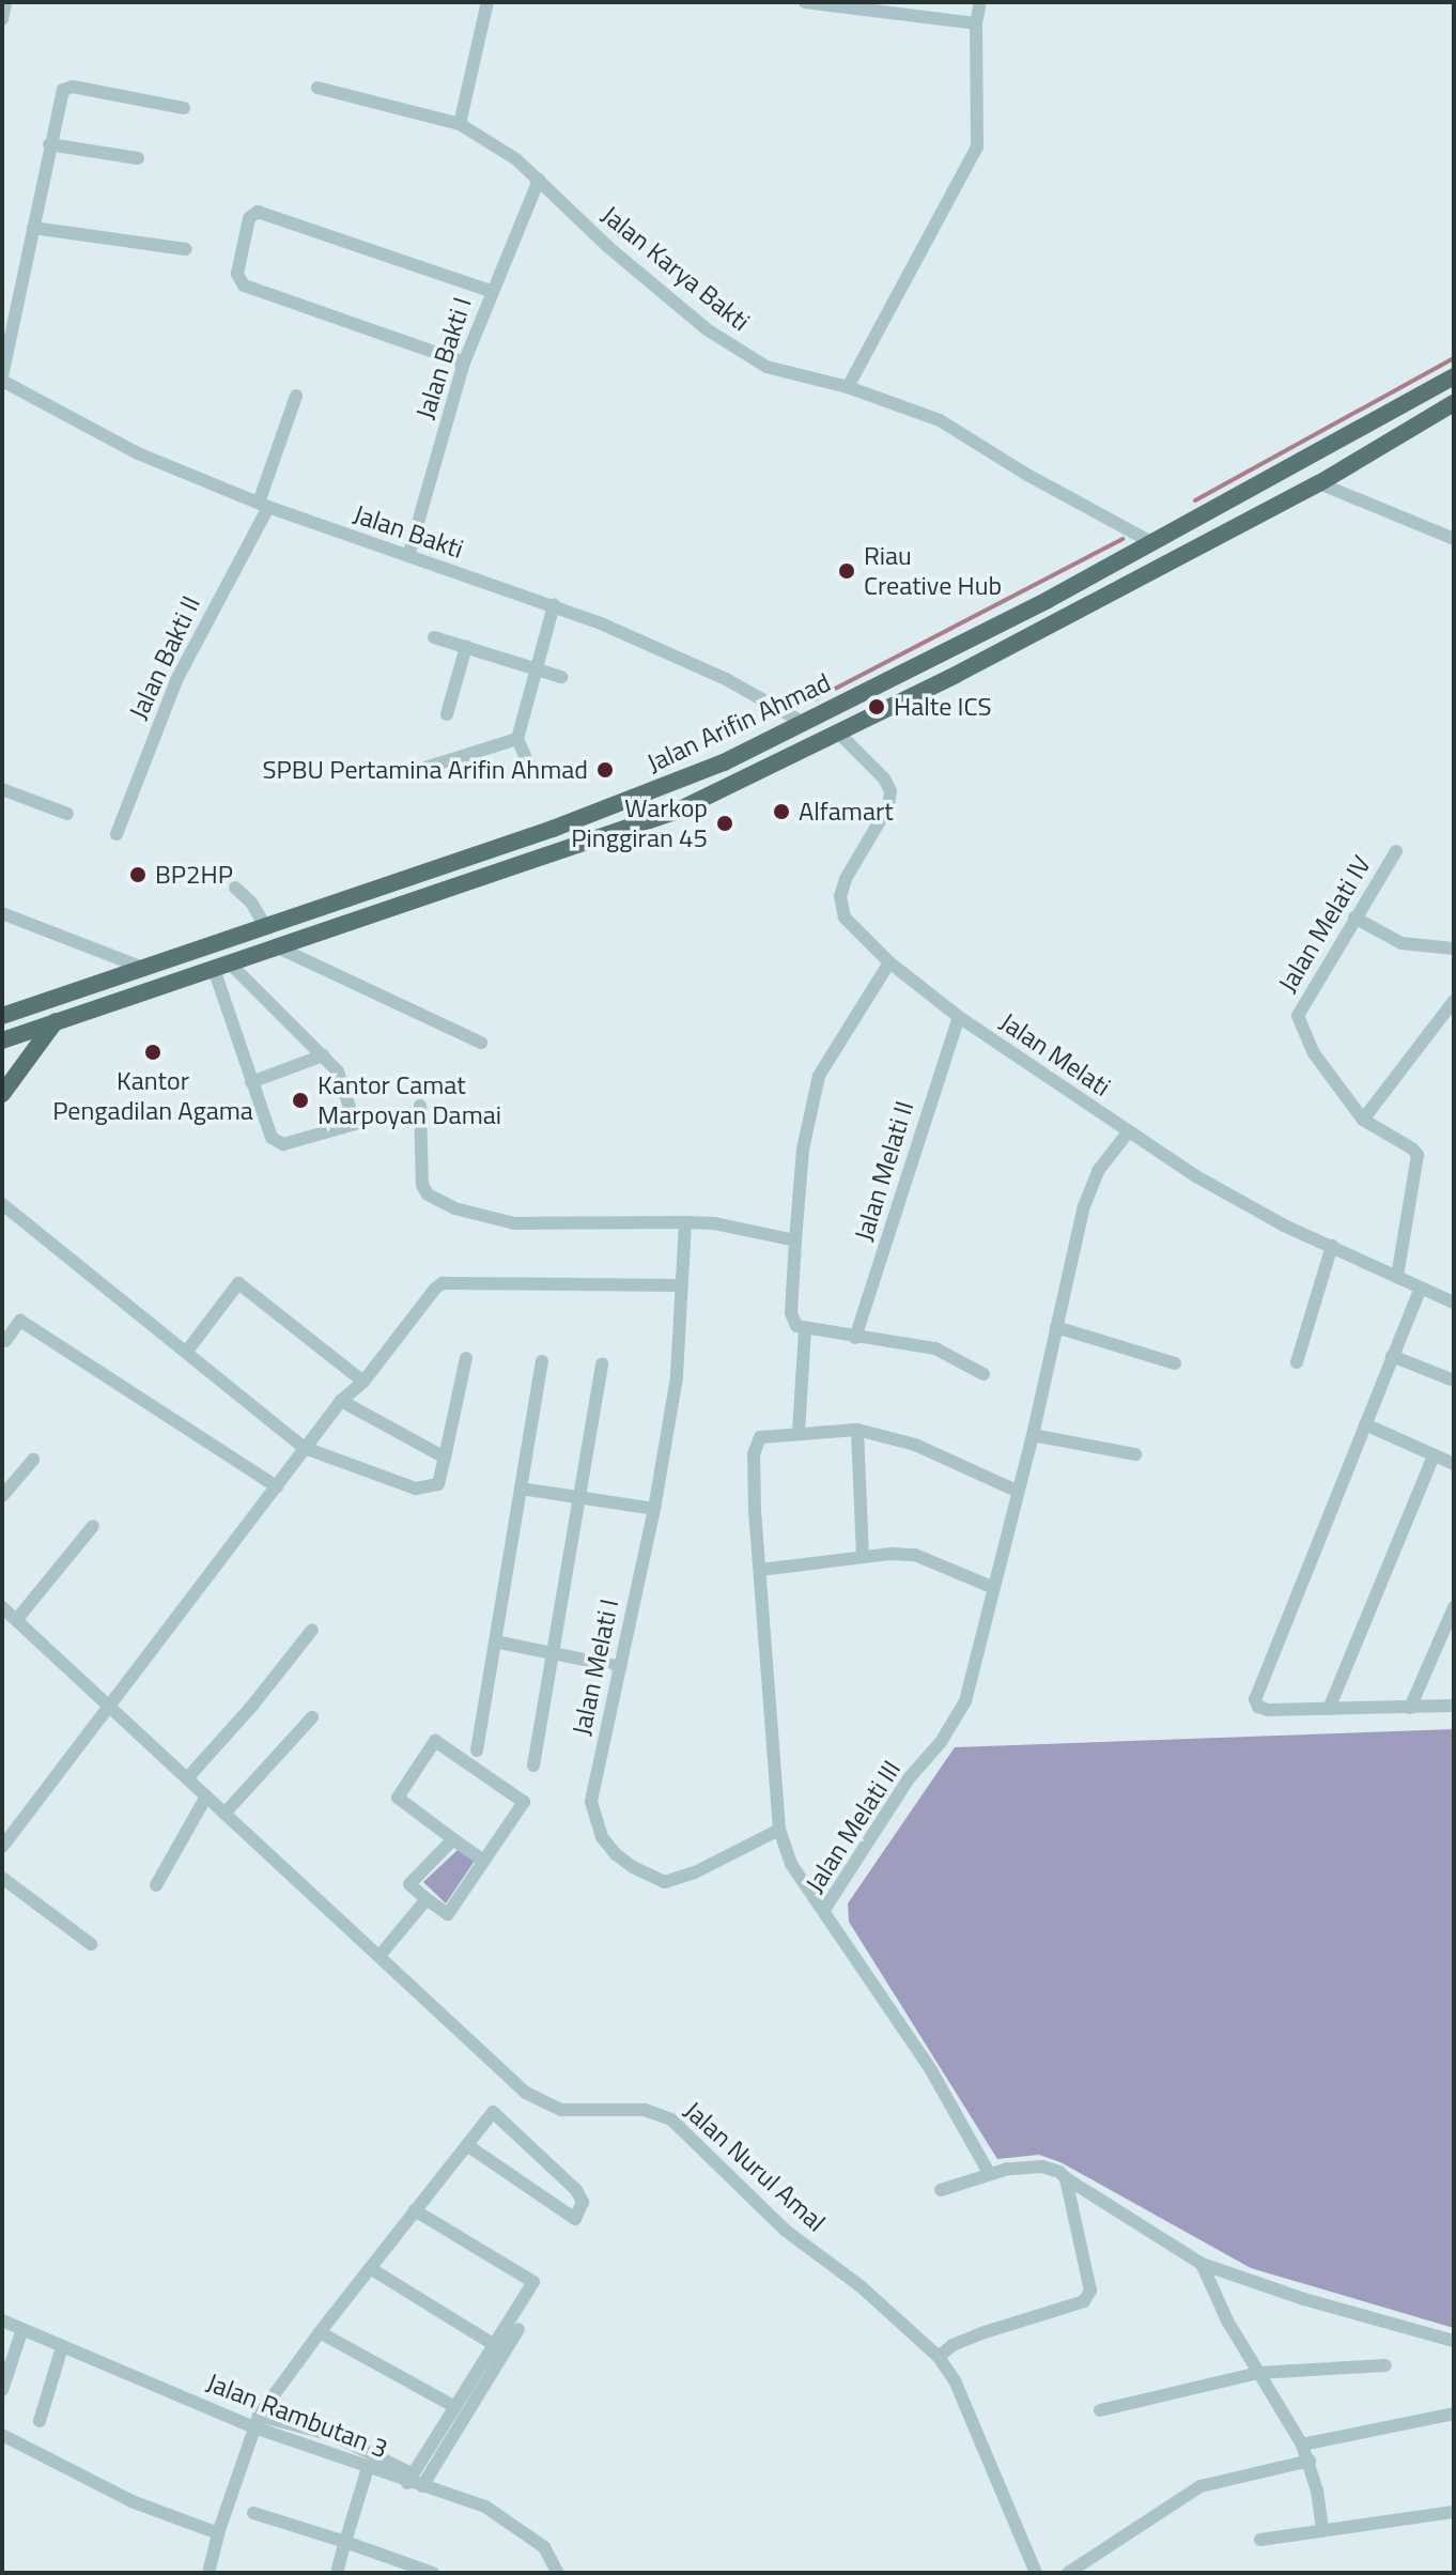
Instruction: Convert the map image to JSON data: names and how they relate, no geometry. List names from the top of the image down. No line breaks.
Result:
{"streets":{"main road":["Jalan Arifin Ahmad"],"street":["Jalan Karya Bakti","Jalan Bakti I","Jalan Bakti","Jalan Bakti II","Jalan Melati IV","Jalan Melati","Jalan Melati II","Jalan Melati I","Jalan Melati III","Jalan Nurul Amal","Jalan Rambutan 3"]},"crossings":[["Jalan Karya Bakti","Jalan Bakti I"],["Jalan Karya Bakti","Jalan Arifin Ahmad"],["Jalan Bakti I","Jalan Bakti"],["Jalan Bakti","Jalan Bakti II"],["Jalan Bakti","Jalan Arifin Ahmad"],["Jalan Arifin Ahmad","Jalan Melati"],["Jalan Melati IV","Jalan Melati"],["Jalan Melati","Jalan Melati II"],["Jalan Melati","Jalan Melati III"]],"places":["Riau Creative Hub","Halte ICS","SPBU Pertamina Arifin Ahmad","Alfamart","Warkop Pinggiran 45","BP2HP","Kantor Pengadilan Agama","Kantor Camat Marpoyan Damai"]}
